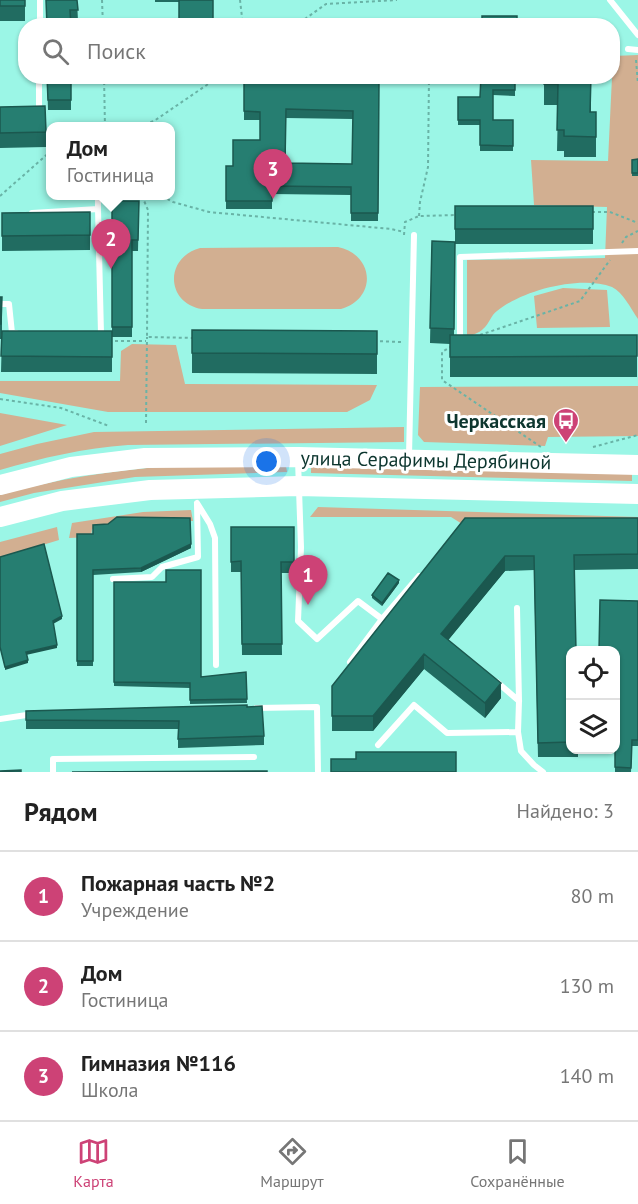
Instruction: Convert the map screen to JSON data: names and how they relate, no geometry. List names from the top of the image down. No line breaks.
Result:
{"streets":{"main road":["улица Серафимы Дерябиной"]},"places":{"bus stop":["Черкасская"]},"page":{"search":"Поиск","popup":["Дом","Гостиница"],"pins":["3","2","1"],"heading":["Рядом","Найдено: 3"],"list":[{"mark":"1","name":"Пожарная часть №2","note":"Учреждение","value":"80 m"},{"mark":"2","name":"Дом","note":"Гостиница","value":"130 m"},{"mark":"3","name":"Гимназия №116","note":"Школа","value":"140 m"}],"nav":["Карта","Маршрут","Сохранённые"]}}
